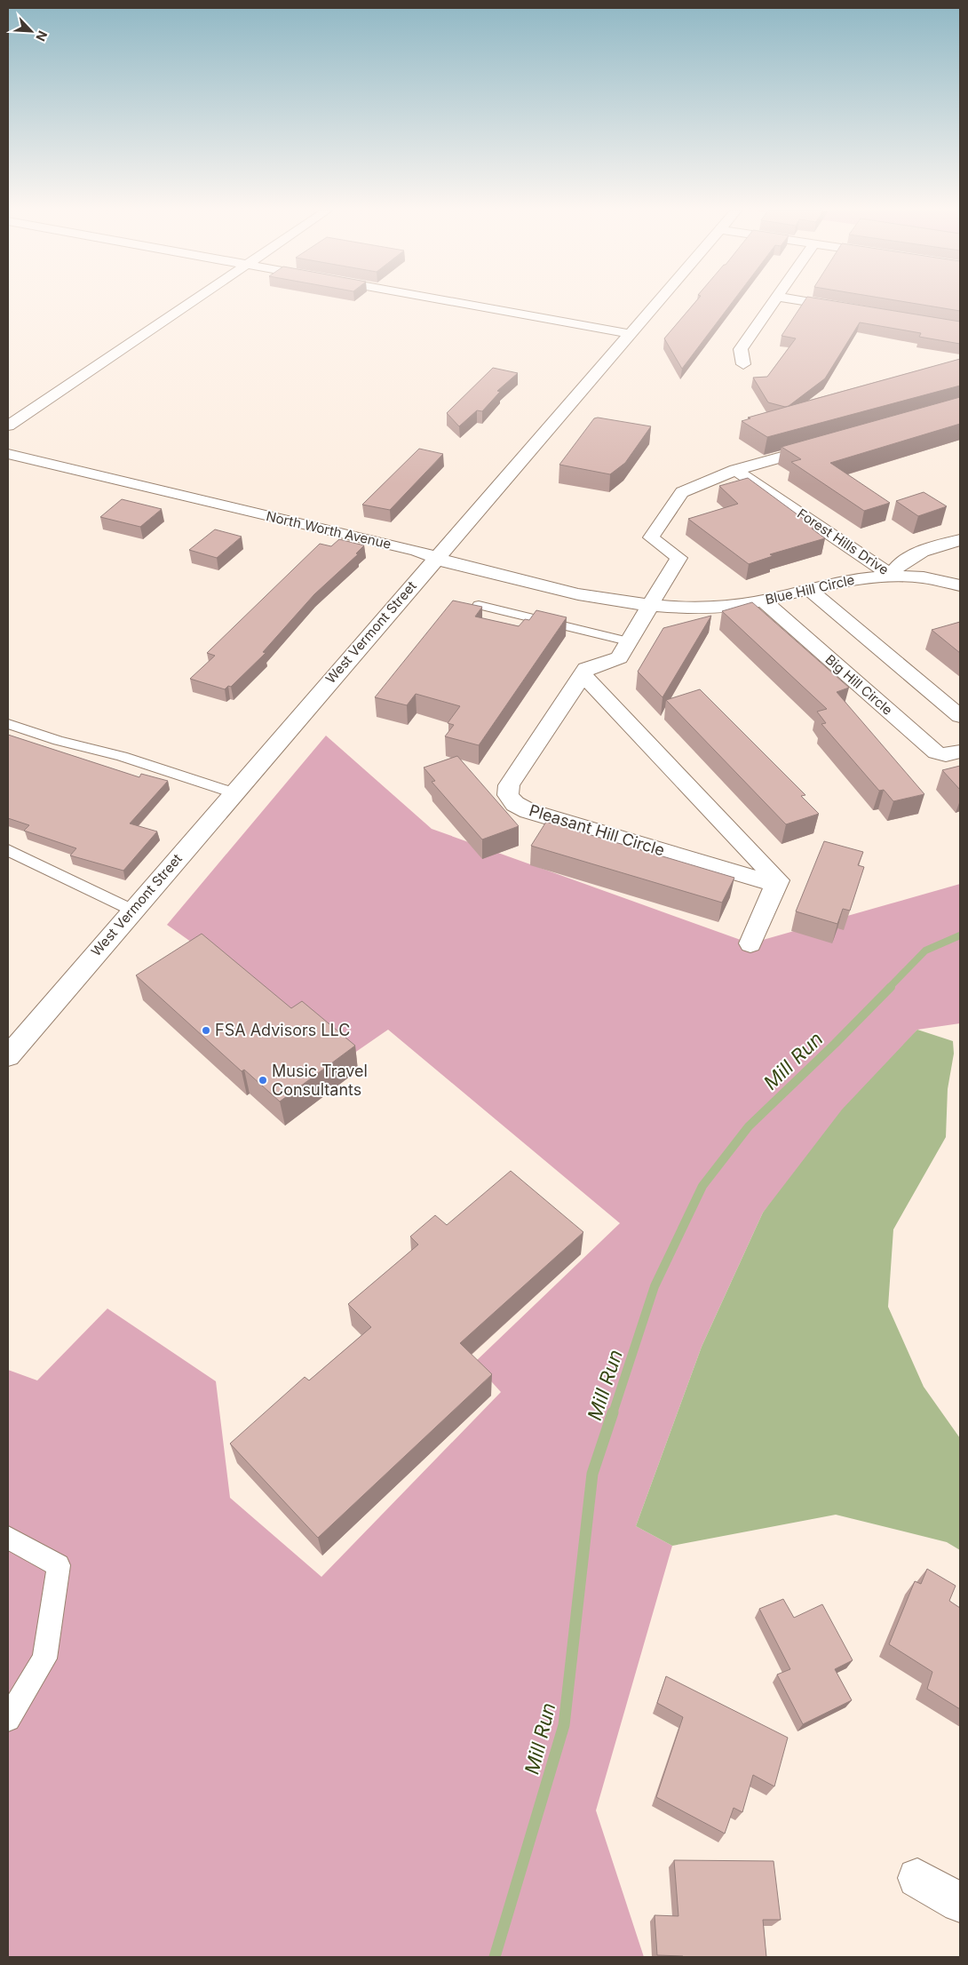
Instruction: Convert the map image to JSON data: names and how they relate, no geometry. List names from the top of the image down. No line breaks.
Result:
{"streets":{"street":["North Worth Avenue","Forest Hills Drive","Blue Hill Circle","West Vermont Street","Big Hill Circle","Pleasant Hill Circle"]},"crossings":[["North Worth Avenue","Blue Hill Circle"],["North Worth Avenue","West Vermont Street"],["North Worth Avenue","Pleasant Hill Circle"],["Forest Hills Drive","Blue Hill Circle"],["Forest Hills Drive","Pleasant Hill Circle"],["Blue Hill Circle","Big Hill Circle"],["Blue Hill Circle","Pleasant Hill Circle"]],"water":["Mill Run"],"places":["FSA Advisors LLC","Music Travel Consultants"],"north":"bottom right"}
